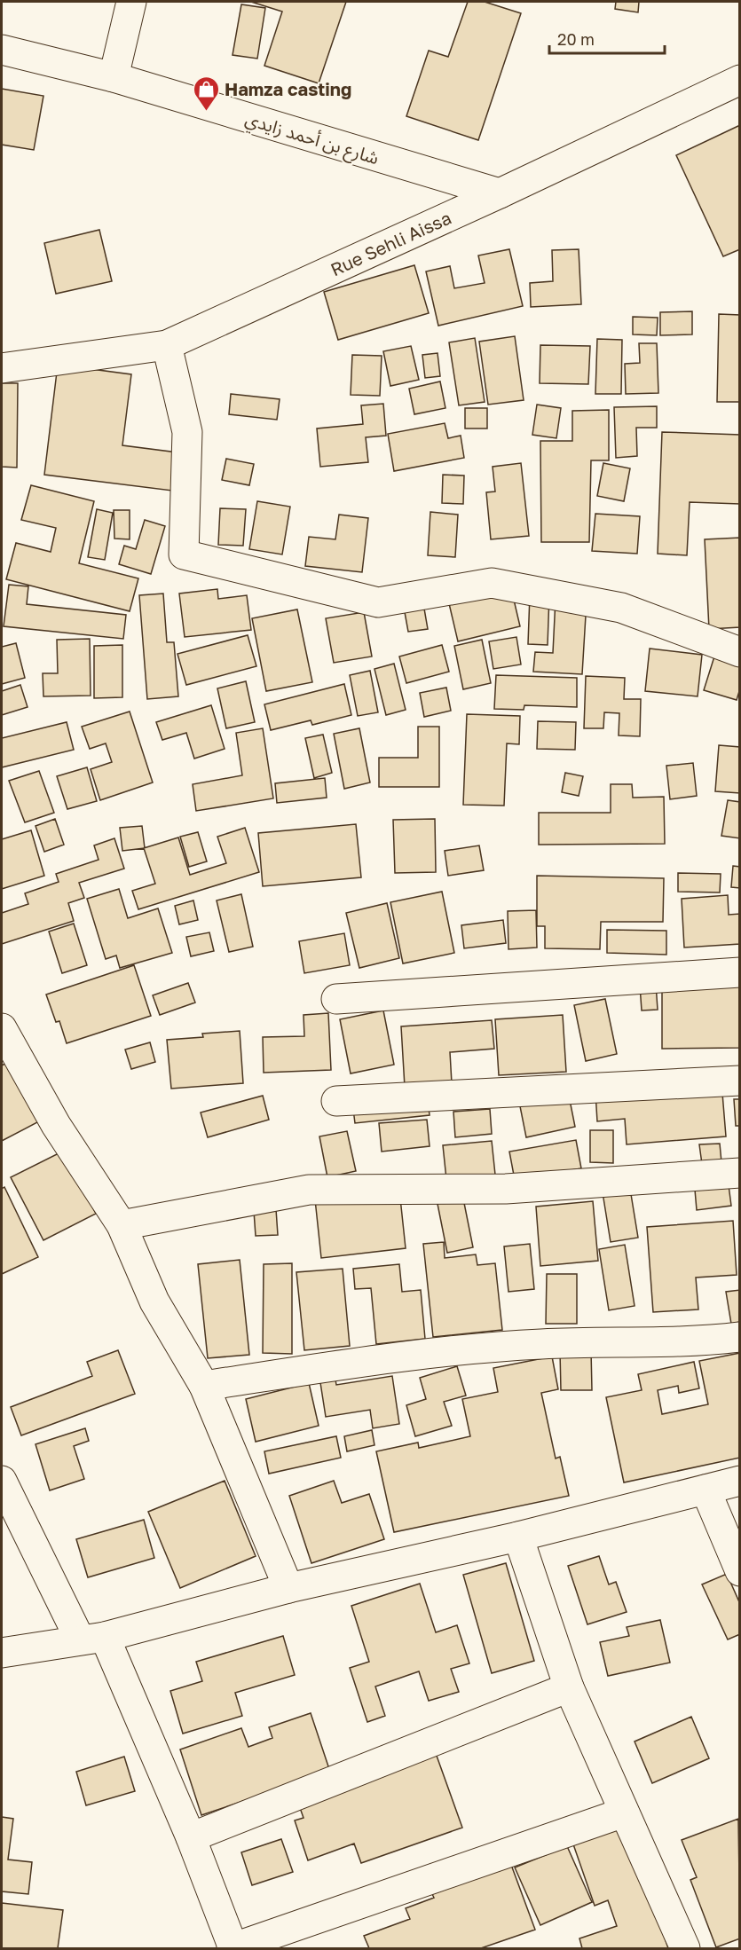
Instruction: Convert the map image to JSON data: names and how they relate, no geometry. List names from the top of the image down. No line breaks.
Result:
{"streets":{"street":["شارع بن أحمد زايدي","Rue Sehli Aissa"]},"crossings":[["شارع بن أحمد زايدي","Rue Sehli Aissa"]],"places":{"shop":["Hamza casting"]},"scale_bar":"20 m"}
